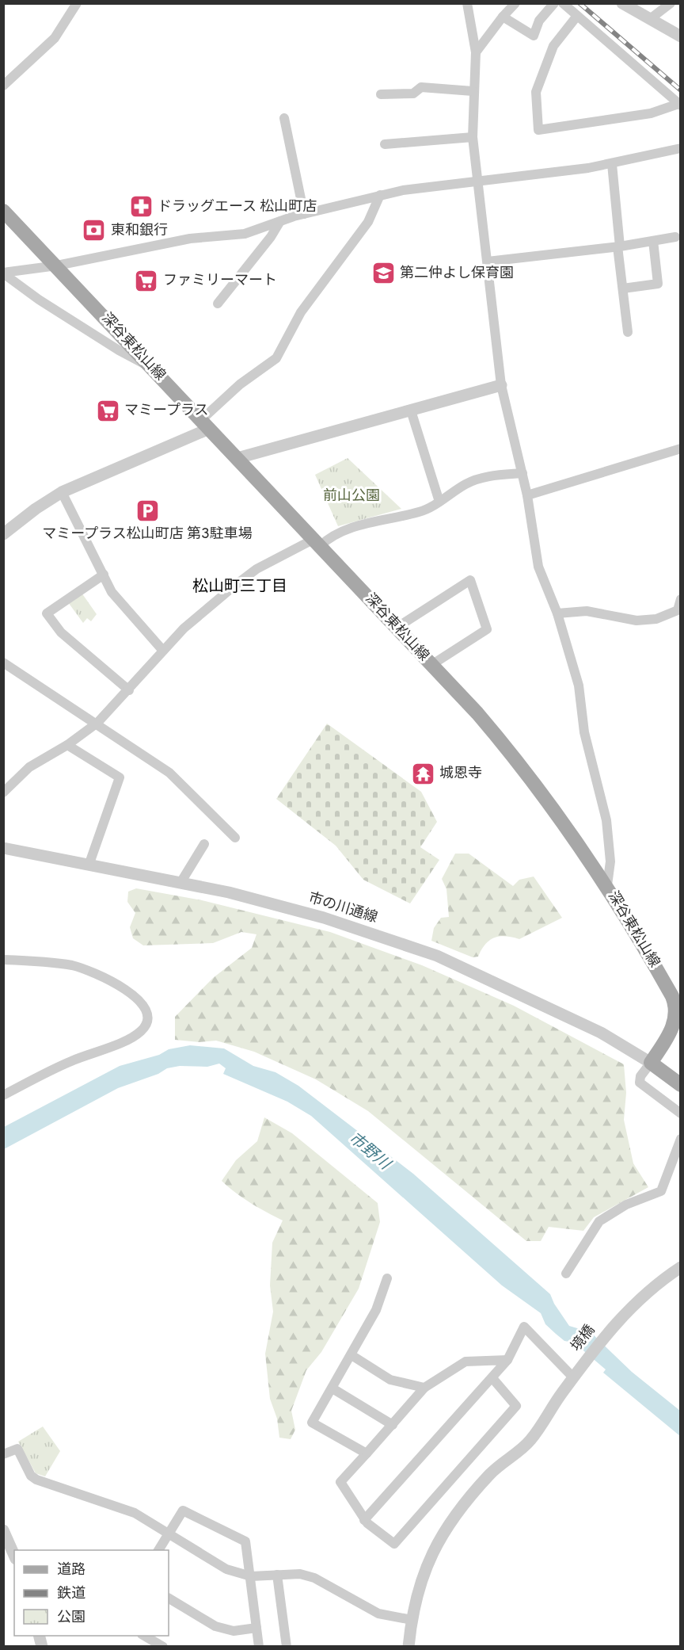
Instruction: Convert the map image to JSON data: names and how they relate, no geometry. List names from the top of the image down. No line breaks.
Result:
{"streets":{"main road":["深谷東松山線"],"street":["市の川通線","境橋"]},"crossings":[["深谷東松山線","市の川通線"]],"districts":["松山町三丁目"],"water":["市野川"],"parks":["前山公園"],"places":{"pharmacy":["ドラッグエース 松山町店"],"bank":["東和銀行"],"school or university":["第二仲よし保育園"],"supermarket":["ファミリーマート","マミープラス"],"parking":["マミープラス松山町店 第3駐車場"],"temple":["城恩寺"]},"legend":["道路","鉄道","公園"]}
